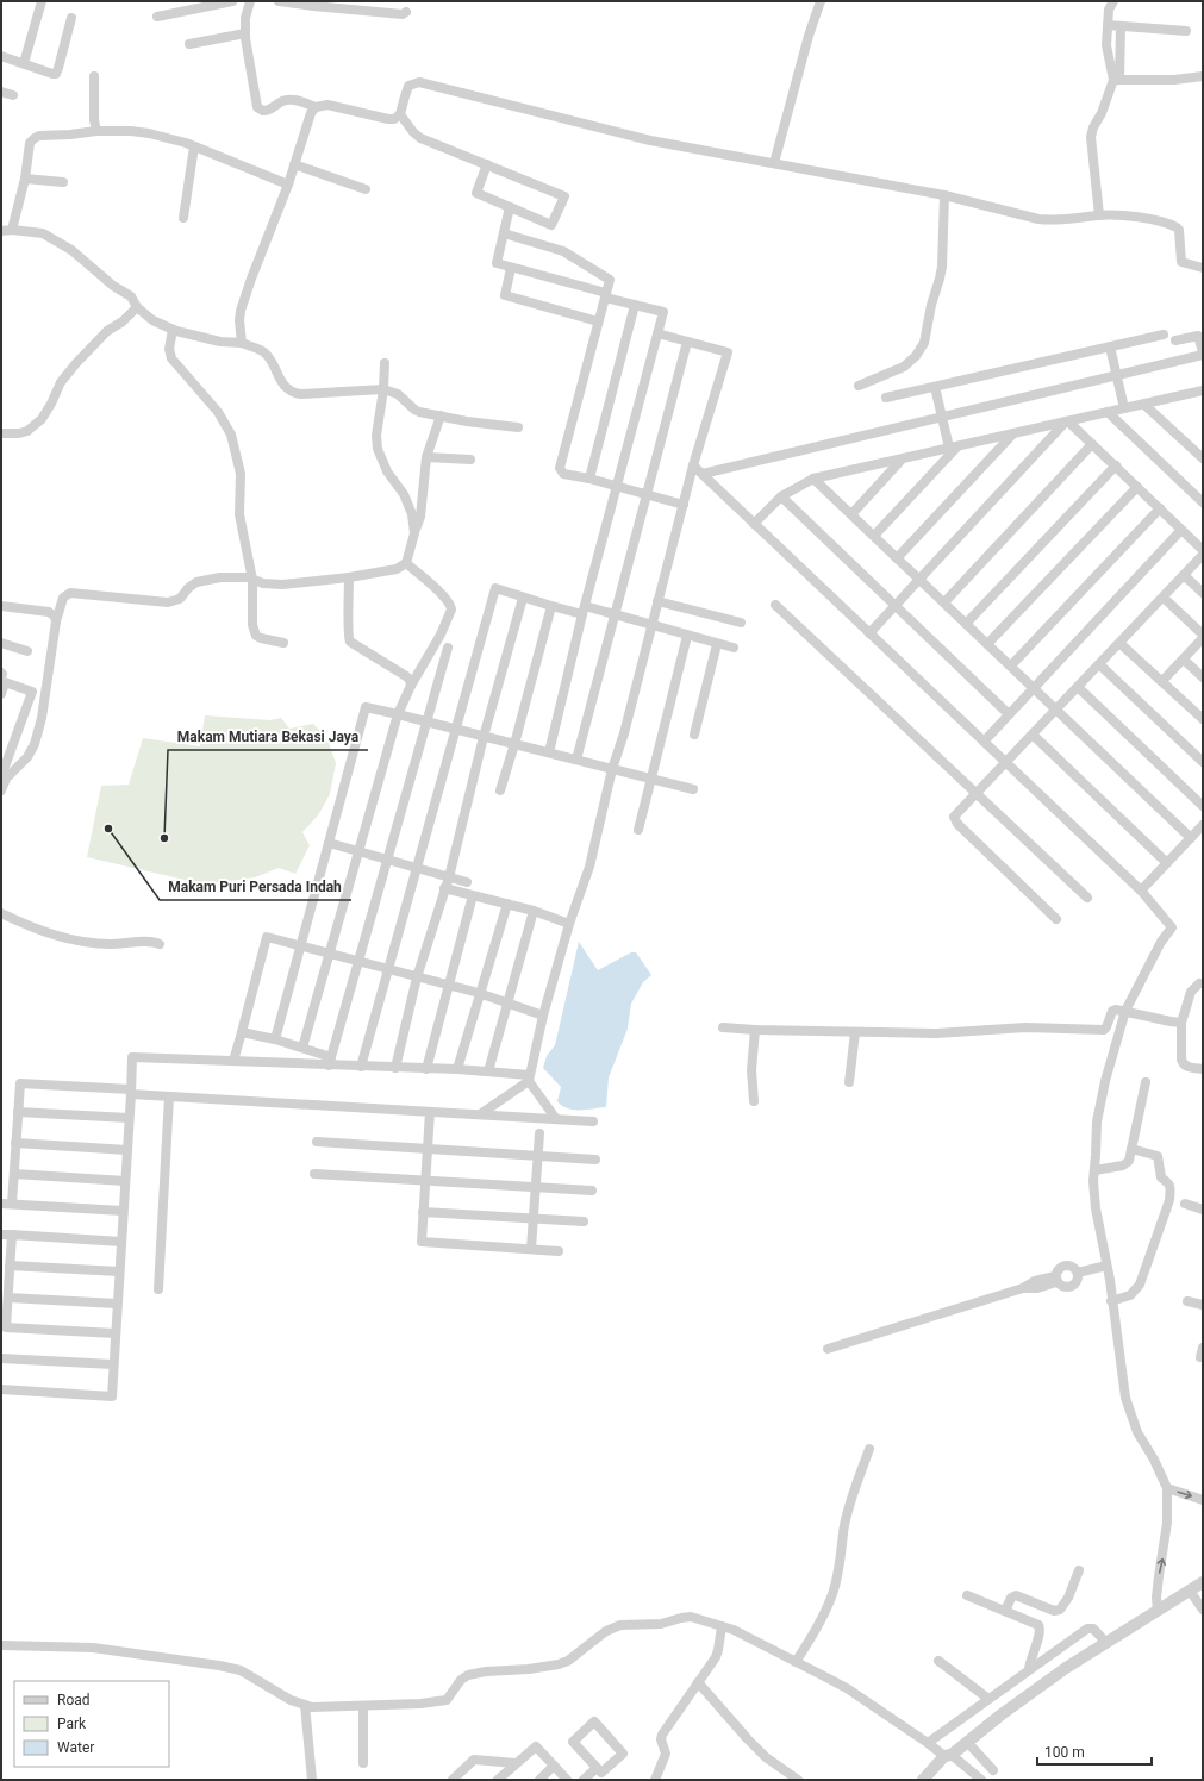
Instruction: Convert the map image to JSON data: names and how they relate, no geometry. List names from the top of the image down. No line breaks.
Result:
{"places":["Makam Puri Persada Indah","Makam Mutiara Bekasi Jaya"],"legend":["Road","Park","Water"],"scale_bar":"100 m"}
